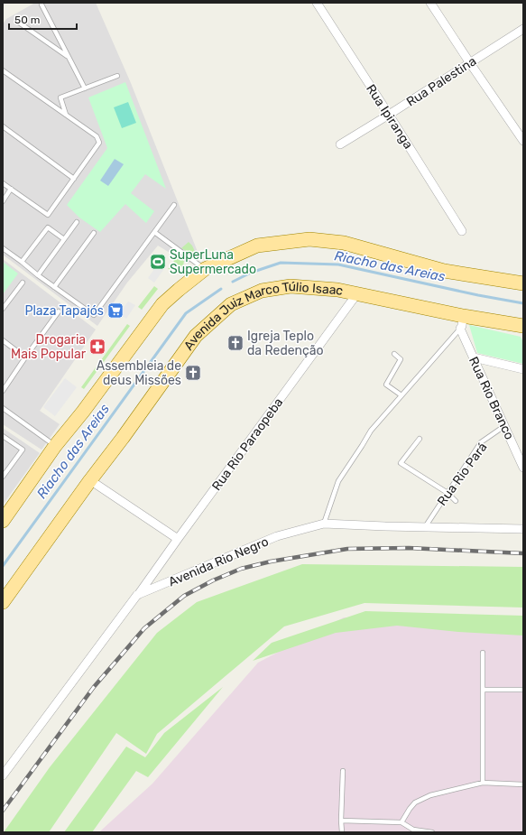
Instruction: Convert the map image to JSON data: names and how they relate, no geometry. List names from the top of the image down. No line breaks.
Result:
{"streets":{"main road":["Avenida Juiz Marco Túlio Isaac"],"street":["Rua Palestina","Rua Ipiranga","Rua Rio Branco","Rua Rio Paraopeba","Avenida Rio Negro"],"lane":["Rua Rio Pará"]},"crossings":[["Rua Palestina","Rua Ipiranga"],["Avenida Juiz Marco Túlio Isaac","Rua Rio Branco"],["Avenida Juiz Marco Túlio Isaac","Rua Rio Paraopeba"],["Rua Rio Branco","Rua Rio Pará"],["Rua Rio Paraopeba","Avenida Rio Negro"],["Rua Rio Pará","Avenida Rio Negro"]],"water":["Riacho das Areias"],"places":{"sports":["SuperLuna Supermercado"],"supermarket":["Plaza Tapajós"],"church":["Igreja Teplo da Redenção","Assembleia de deus Missões"],"pharmacy":["Drogaria Mais Popular"]},"scale_bar":"50 m"}
